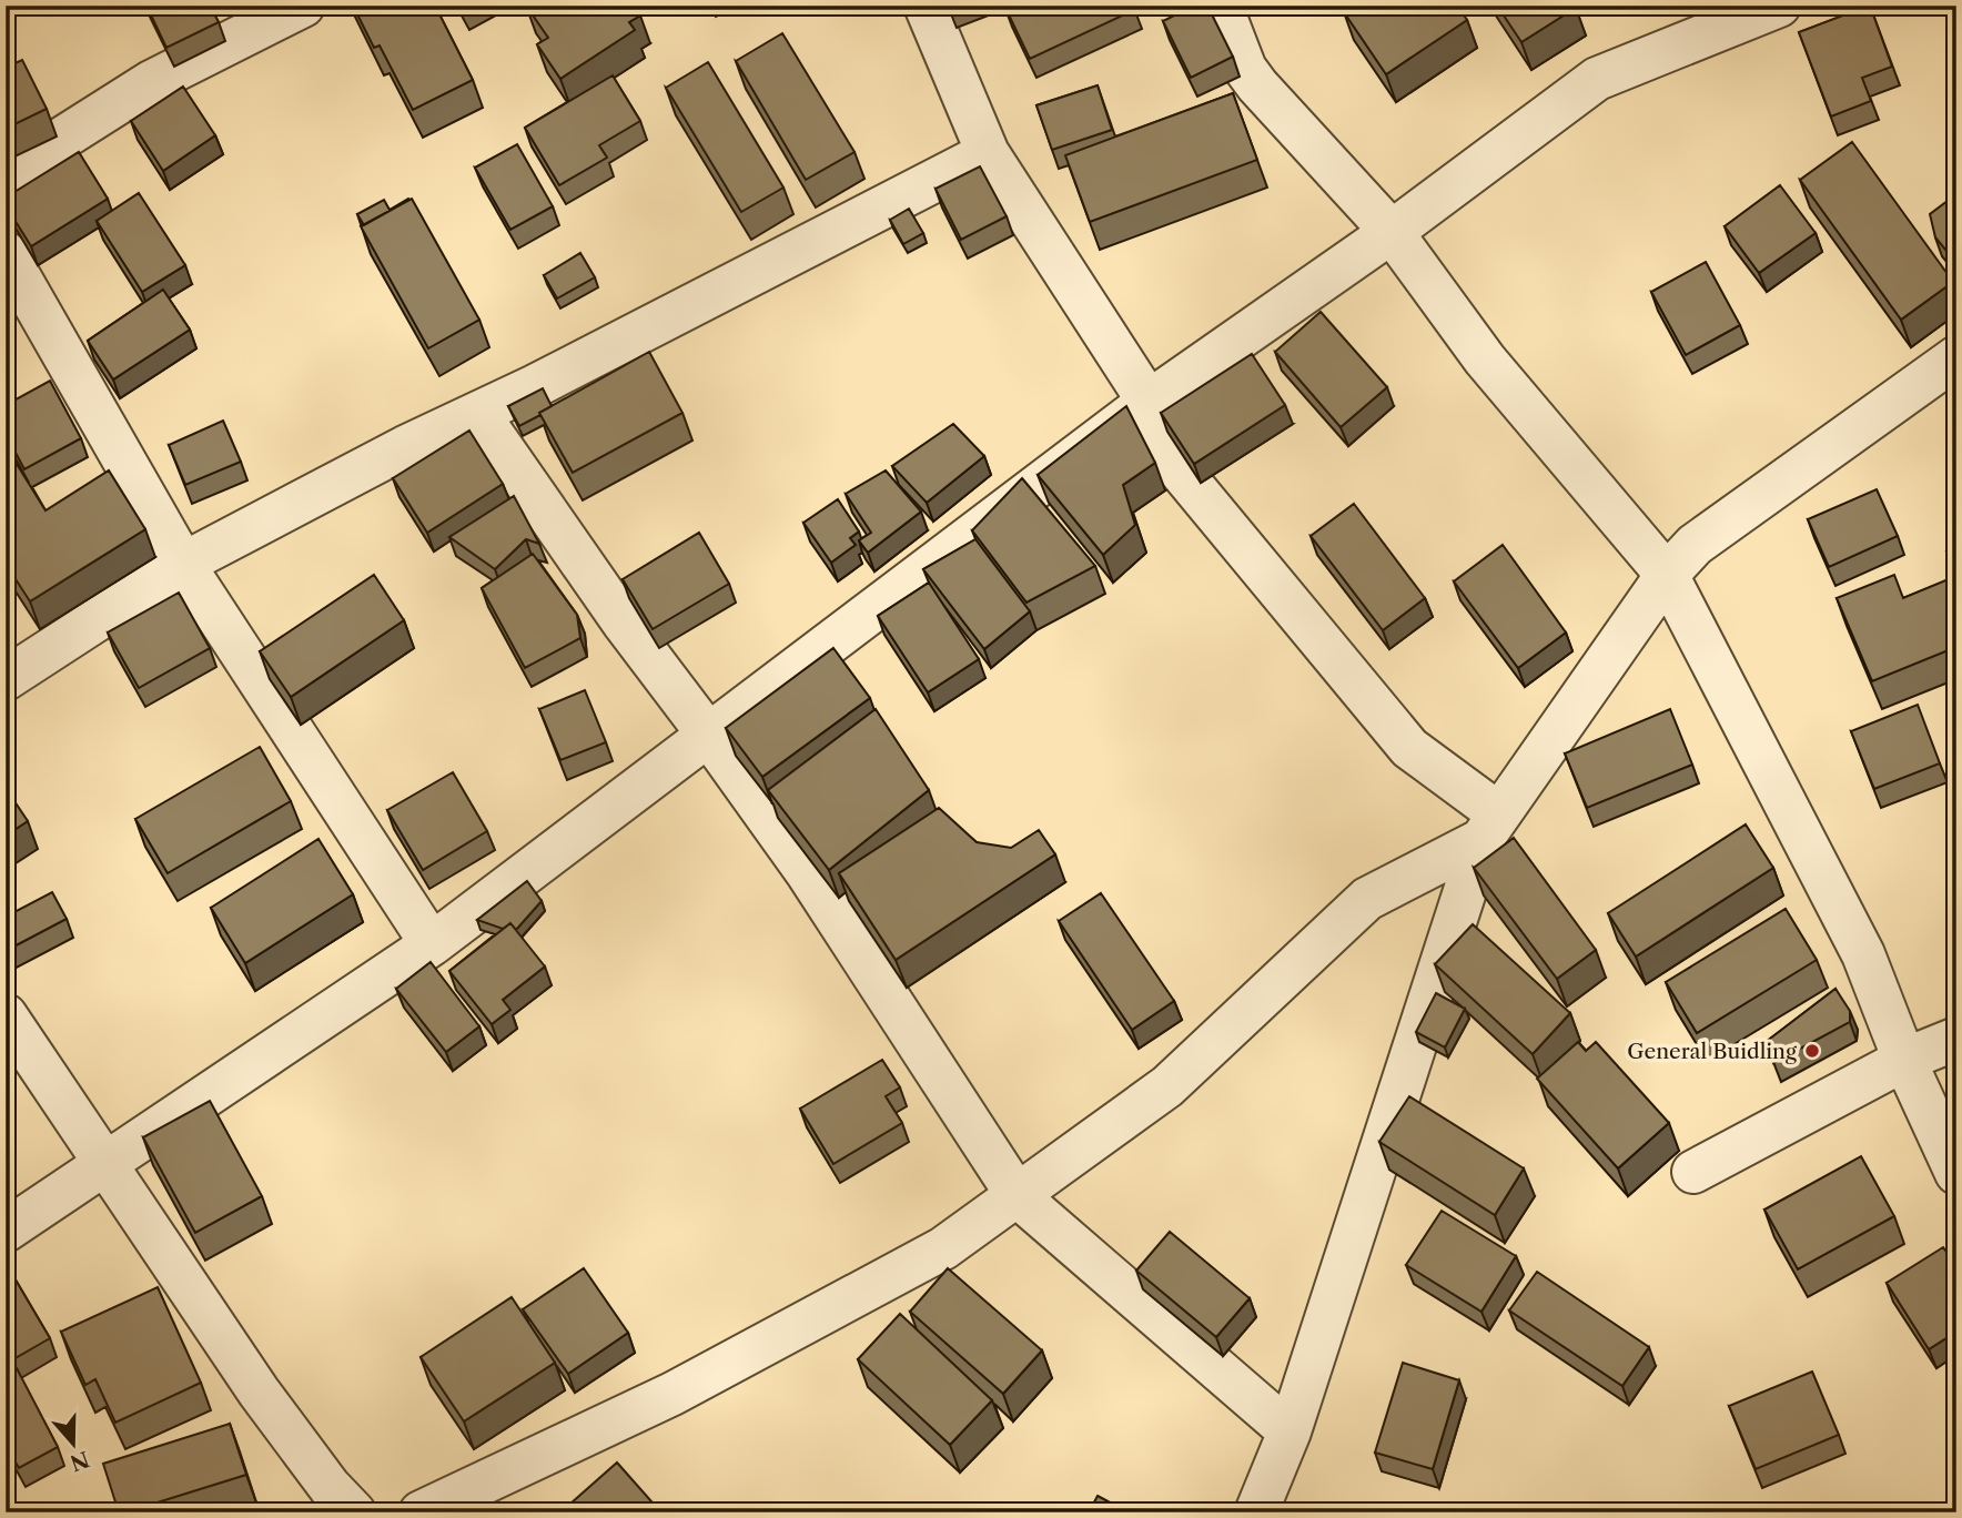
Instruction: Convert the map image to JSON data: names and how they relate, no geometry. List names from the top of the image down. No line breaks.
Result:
{"places":["General Buidling"],"north":"bottom"}
